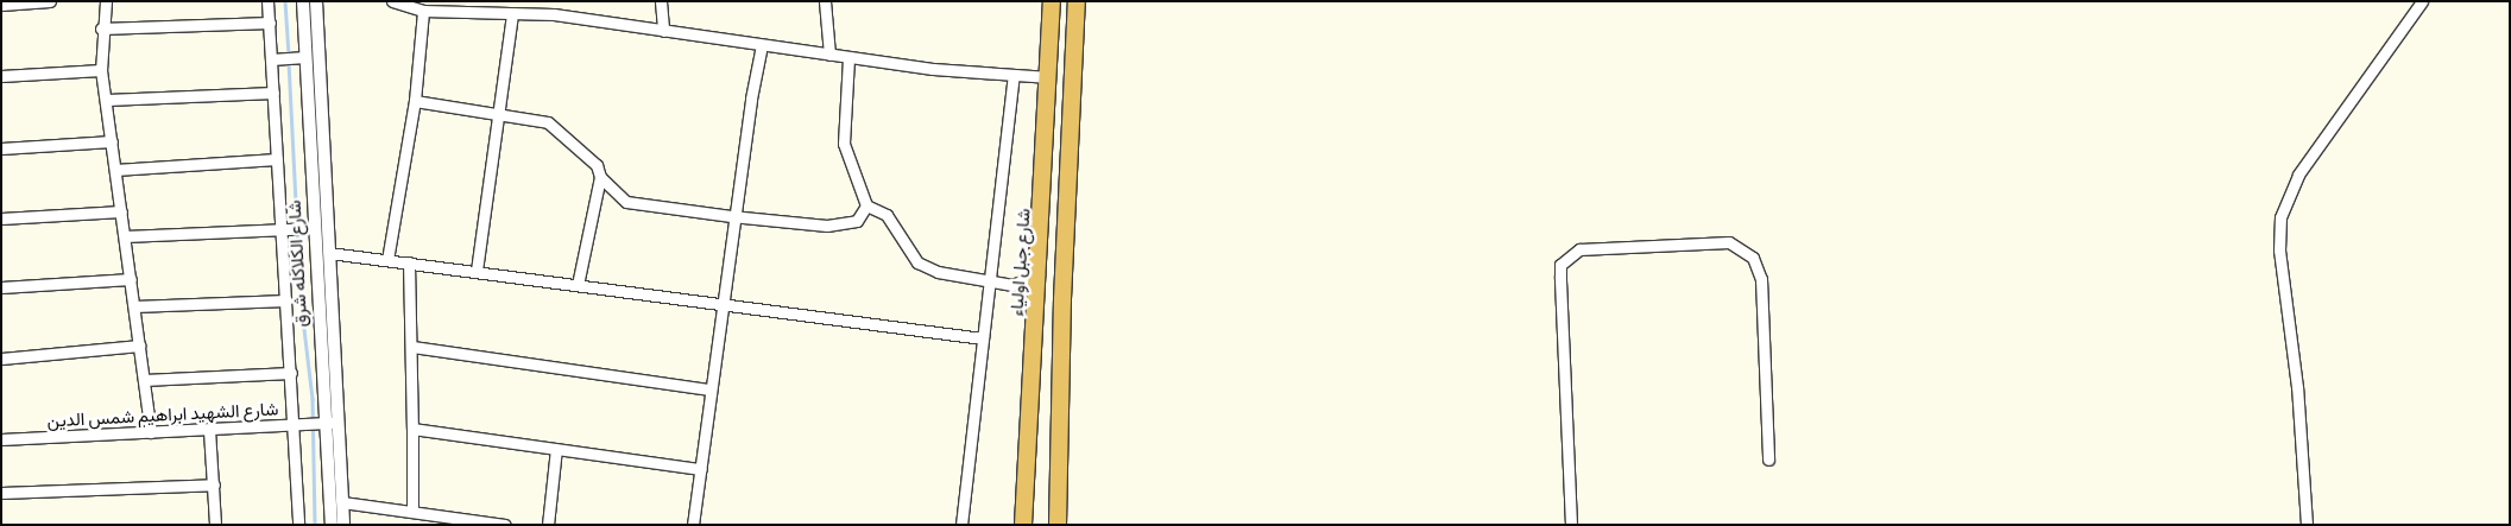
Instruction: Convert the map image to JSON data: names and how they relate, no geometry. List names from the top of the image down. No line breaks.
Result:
{"streets":{"highway":["شارع جبل اولياء"],"street":["شارع الكلاكله شرق","شارع الشهيد ابراهيم شمس الدين"]},"crossings":[["شارع الكلاكله شرق","شارع الشهيد ابراهيم شمس الدين"]]}
